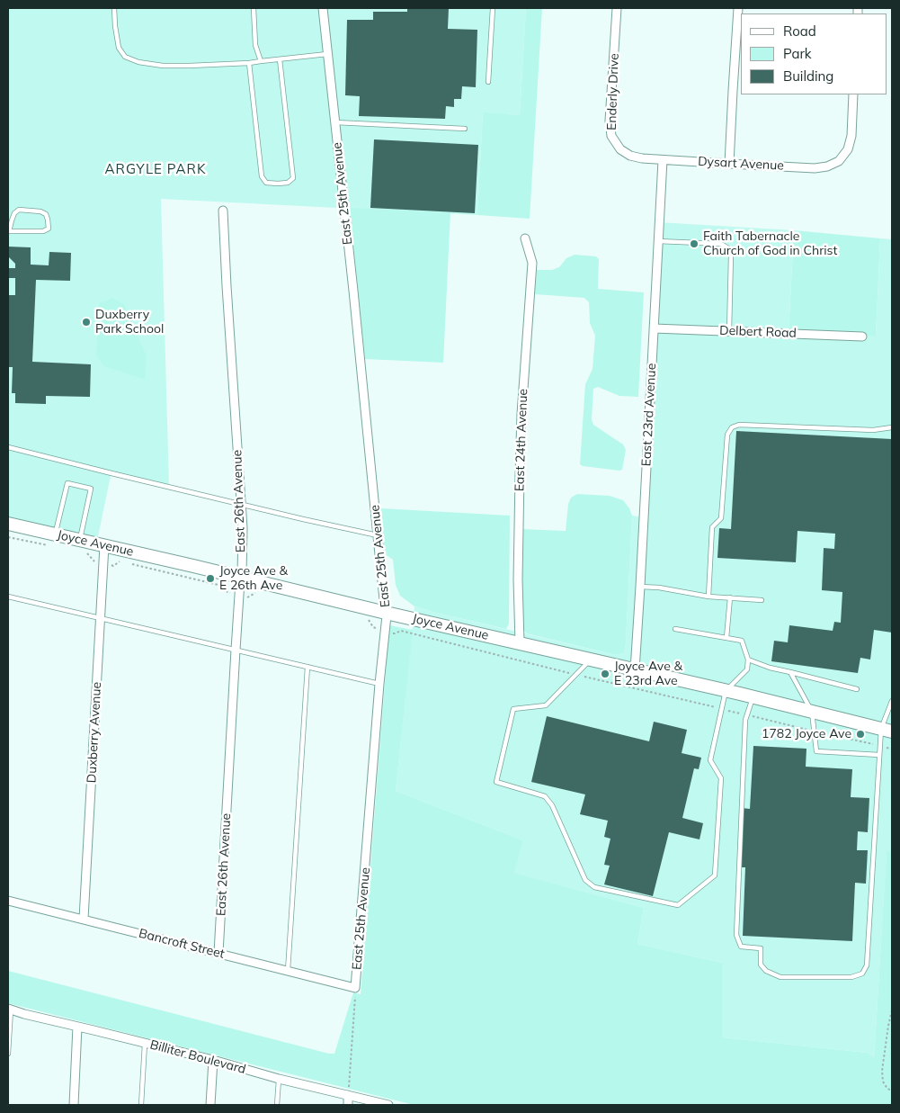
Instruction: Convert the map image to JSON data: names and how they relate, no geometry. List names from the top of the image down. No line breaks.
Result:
{"streets":{"street":["Enderly Drive","Dysart Avenue","East 25th Avenue","Delbert Road","East 23rd Avenue","East 24th Avenue","East 26th Avenue","Joyce Avenue","Duxberry Avenue","Bancroft Street","Billiter Boulevard"]},"crossings":[["Enderly Drive","Dysart Avenue"],["Dysart Avenue","East 23rd Avenue"],["East 25th Avenue","Joyce Avenue"],["East 25th Avenue","Bancroft Street"],["East 25th Avenue","Billiter Boulevard"],["Delbert Road","East 23rd Avenue"],["East 23rd Avenue","Joyce Avenue"],["East 24th Avenue","Joyce Avenue"],["East 26th Avenue","Joyce Avenue"],["East 26th Avenue","Bancroft Street"],["Joyce Avenue","Duxberry Avenue"],["Duxberry Avenue","Bancroft Street"]],"districts":["ARGYLE PARK"],"places":["Faith Tabernacle Church of God in Christ","Duxberry Park School","Joyce Ave & E 26th Ave","Joyce Ave & E 23rd Ave","1782 Joyce Ave"],"legend":["Road","Park","Building"]}
